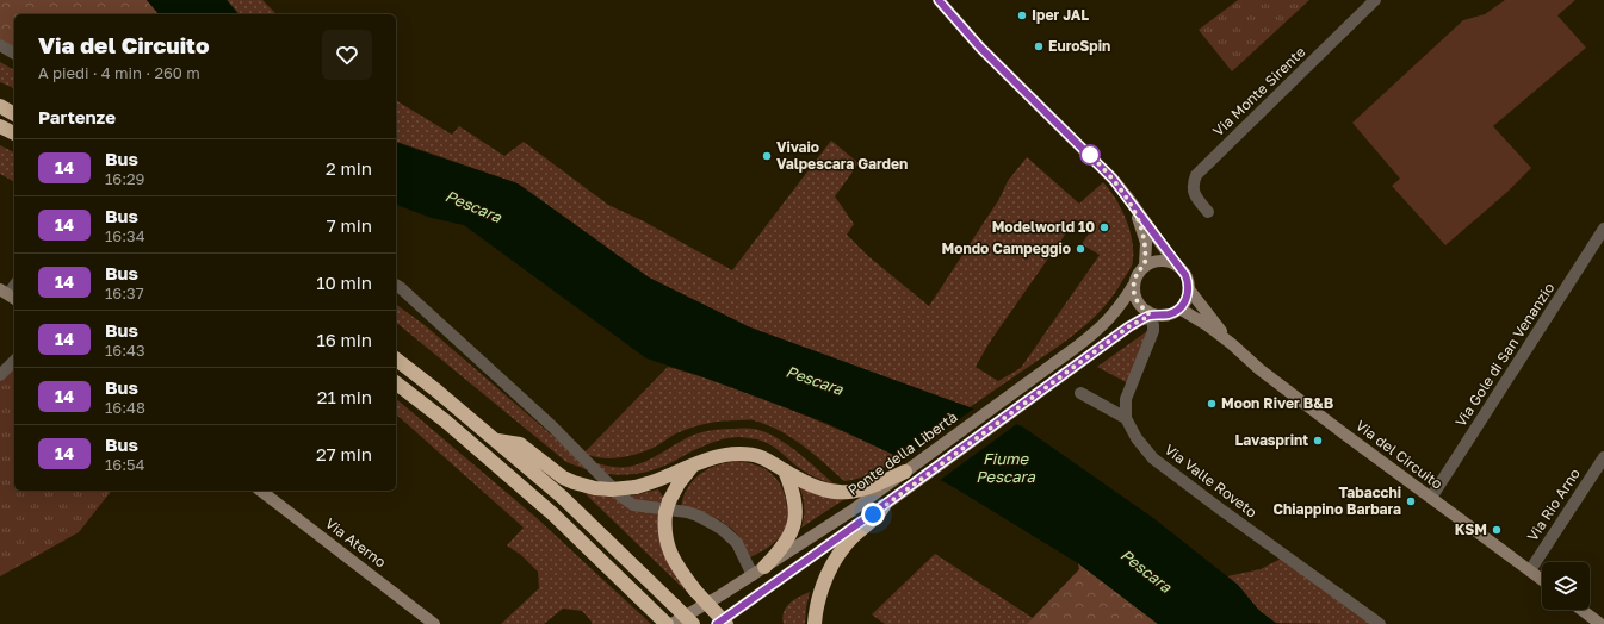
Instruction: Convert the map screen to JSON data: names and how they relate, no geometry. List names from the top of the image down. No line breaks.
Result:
{"streets":{"main road":["Ponte della Libertà","Via del Circuito","Via Aterno"],"street":["Via Monte Sirente","Via Gole di San Venanzio","Via Valle Roveto","Via Rio Arno"]},"crossings":[["Via Gole di San Venanzio","Via del Circuito"],["Ponte della Libertà","Via del Circuito"],["Via del Circuito","Via Rio Arno"]],"water":["Pescara","Fiume Pescara"],"places":["Iper JAL","EuroSpin","Vivaio Valpescara Garden","Modelworld 10","Mondo Campeggio","Moon River B&B","Lavasprint","Tabacchi Chiappino Barbara","KSM"],"lines":["bus line 14"],"page":{"heading":[["Via del Circuito","A piedi · 4 min · 260 m"],"Partenze"],"list":[{"mark":"14","name":"Bus","note":"16:29","value":"2 min"},{"mark":"14","name":"Bus","note":"16:34","value":"7 min"},{"mark":"14","name":"Bus","note":"16:37","value":"10 min"},{"mark":"14","name":"Bus","note":"16:43","value":"16 min"},{"mark":"14","name":"Bus","note":"16:48","value":"21 min"},{"mark":"14","name":"Bus","note":"16:54","value":"27 min"}]}}
